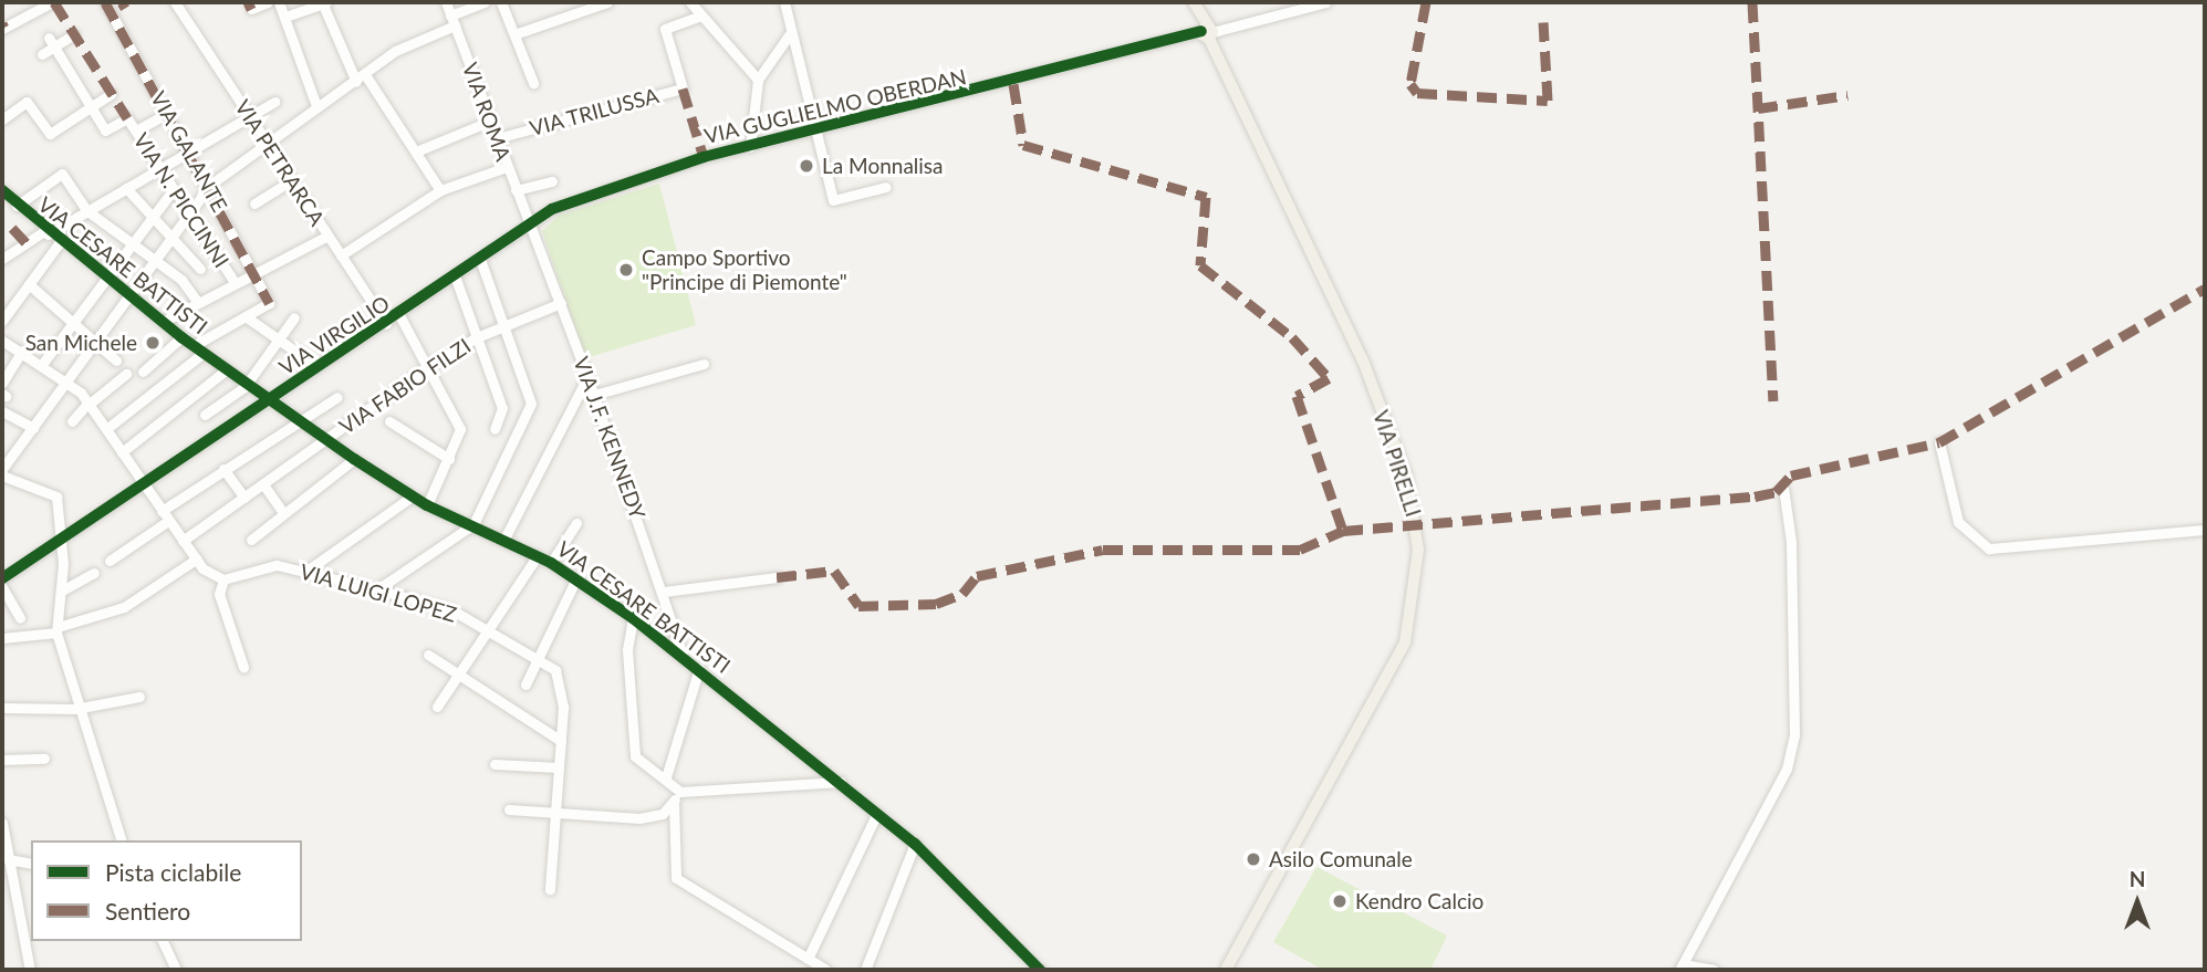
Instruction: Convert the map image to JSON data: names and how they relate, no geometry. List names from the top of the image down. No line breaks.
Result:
{"streets":{"main road":["VIA PIRELLI"],"street":["VIA GUGLIELMO OBERDAN","VIA ROMA","VIA TRILUSSA","VIA GALANTE","VIA PETRARCA","VIA N. PICCINNI","VIA CESARE BATTISTI","VIA VIRGILIO","VIA FABIO FILZI","VIA J.F. KENNEDY","VIA LUIGI LOPEZ"]},"crossings":[["VIA GUGLIELMO OBERDAN","VIA ROMA"],["VIA GUGLIELMO OBERDAN","VIA VIRGILIO"],["VIA GUGLIELMO OBERDAN","VIA J.F. KENNEDY"],["VIA GUGLIELMO OBERDAN","VIA PIRELLI"],["VIA ROMA","VIA TRILUSSA"],["VIA ROMA","VIA VIRGILIO"],["VIA ROMA","VIA J.F. KENNEDY"],["VIA PETRARCA","VIA VIRGILIO"],["VIA CESARE BATTISTI","VIA VIRGILIO"],["VIA CESARE BATTISTI","VIA FABIO FILZI"],["VIA CESARE BATTISTI","VIA J.F. KENNEDY"],["VIA VIRGILIO","VIA J.F. KENNEDY"],["VIA FABIO FILZI","VIA J.F. KENNEDY"]],"places":["La Monnalisa","Campo Sportivo \"Principe di Piemonte\"","San Michele","Asilo Comunale","Kendro Calcio"],"legend":["Pista ciclabile","Sentiero"],"north":"top"}
